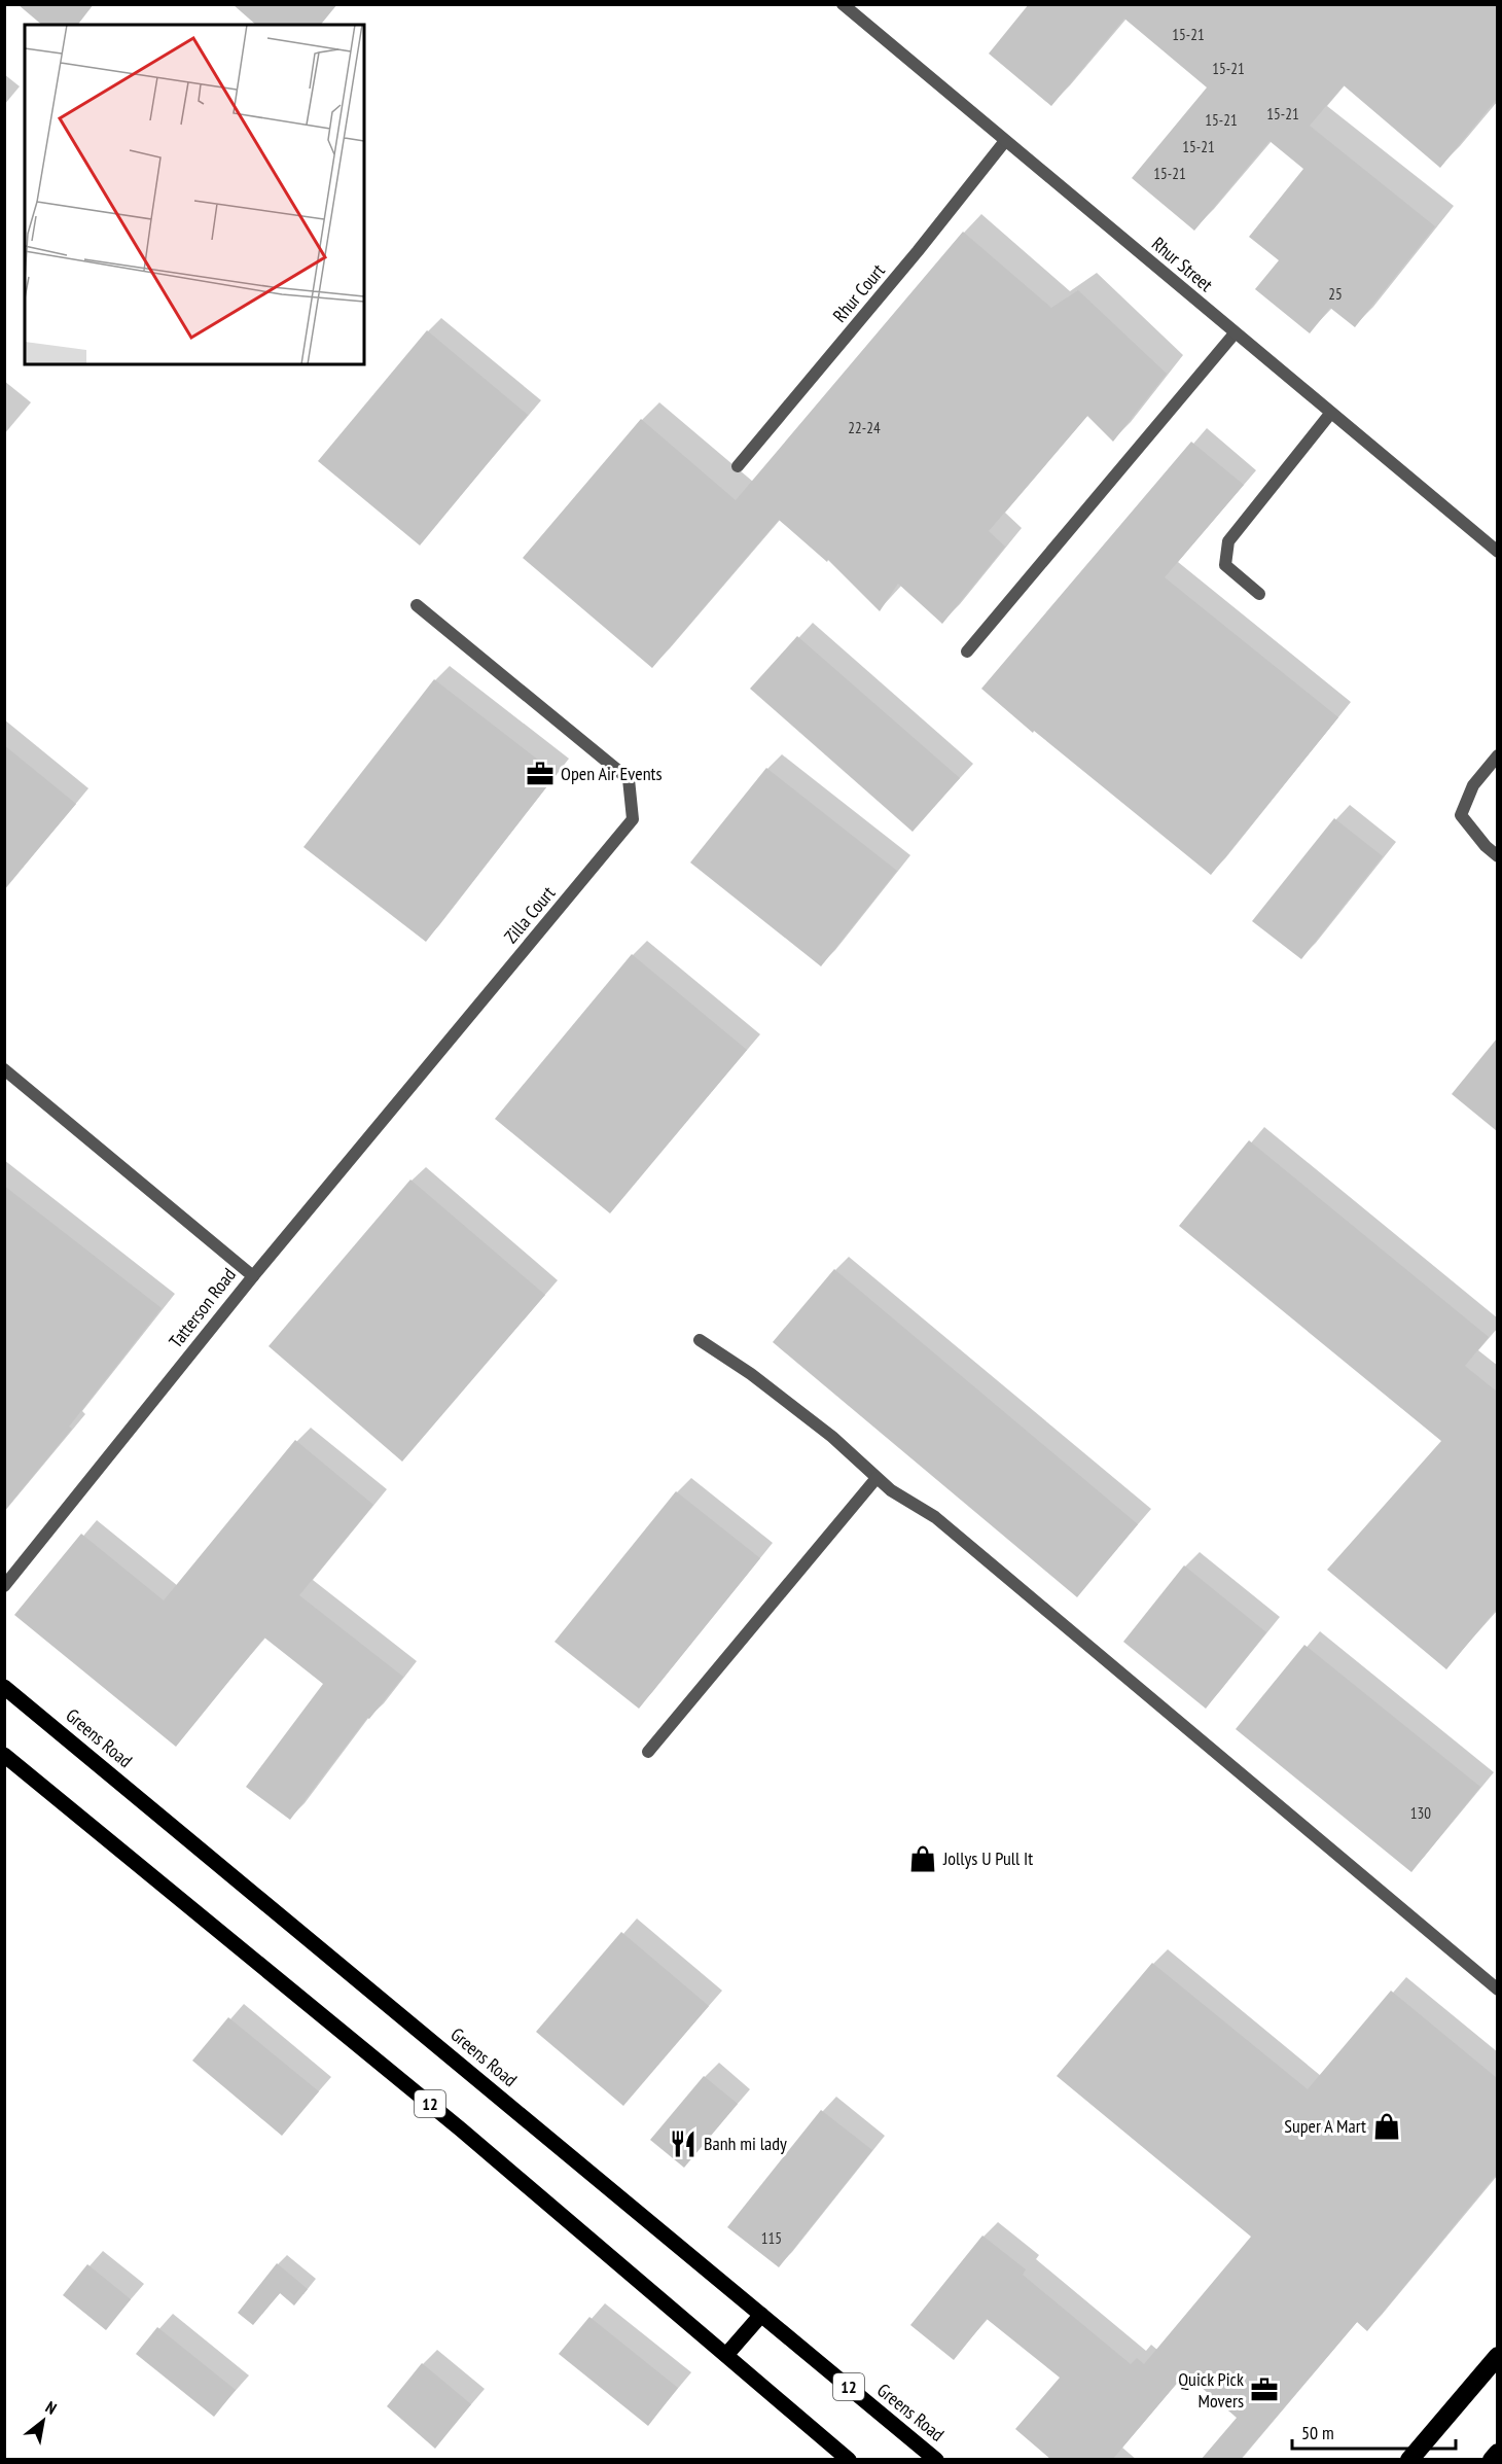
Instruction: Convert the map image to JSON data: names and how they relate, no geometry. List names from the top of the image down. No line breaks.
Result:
{"streets":{"main road":["Greens Road","12"],"street":["Rhur Street","Rhur Court","Zilla Court","Tatterson Road"]},"crossings":[["Rhur Street","Rhur Court"],["Zilla Court","Tatterson Road"]],"places":{"office":["Open Air Events","Quick Pick Movers"],"shop":["Jollys U Pull It","Super A Mart"],"restaurant":["Banh mi lady"]},"house_numbers":["15-21","15-21","15-21","15-21","15-21","15-21","25","22-24","130","115"],"scale_bar":"50 m","north":"top right"}
